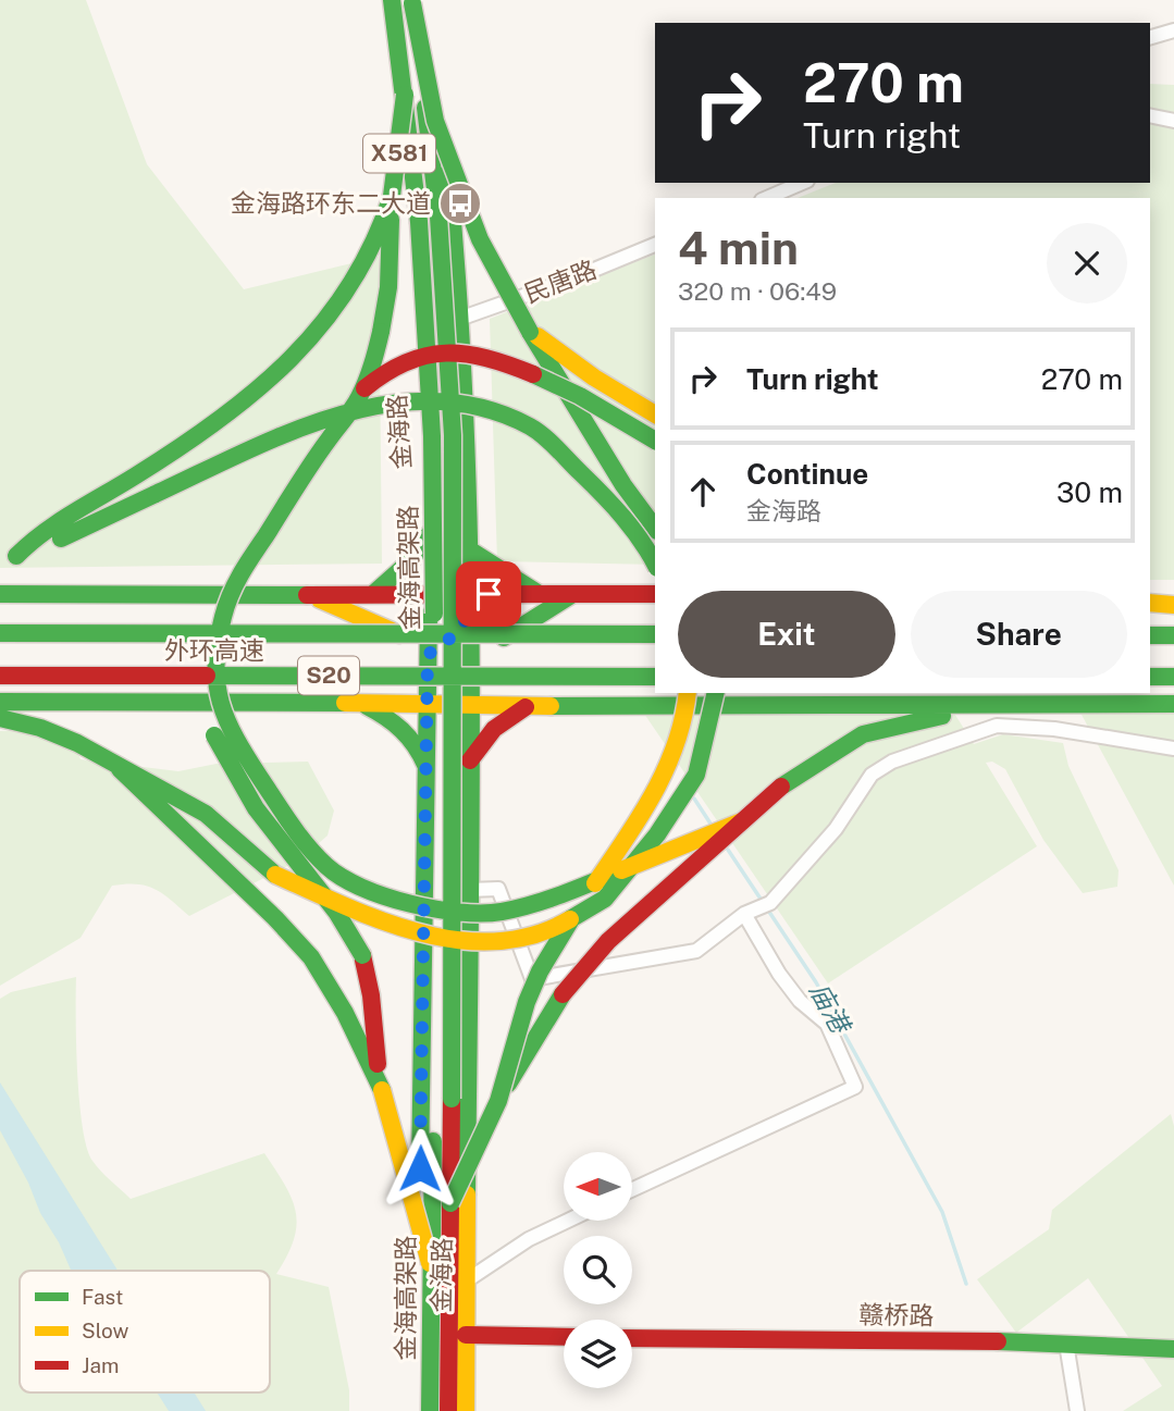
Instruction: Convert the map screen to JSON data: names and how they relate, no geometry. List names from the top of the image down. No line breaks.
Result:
{"streets":{"main road":["X581","金海路","金海高架路","外环高速","S20","赣桥路"],"street":["民唐路"]},"crossings":[["民唐路","金海路"],["金海路","金海高架路"]],"water":["庙港"],"places":{"bus stop":["金海路环东二大道"]},"legend":["Fast","Slow","Jam"],"north":"left","page":{"turn":["270 m","Turn right"],"heading":["4 min","320 m · 06:49"],"list":[{"name":"Turn right","value":"270 m"},{"name":"Continue","note":"金海路","value":"30 m"}],"buttons":["Exit","Share"]}}
